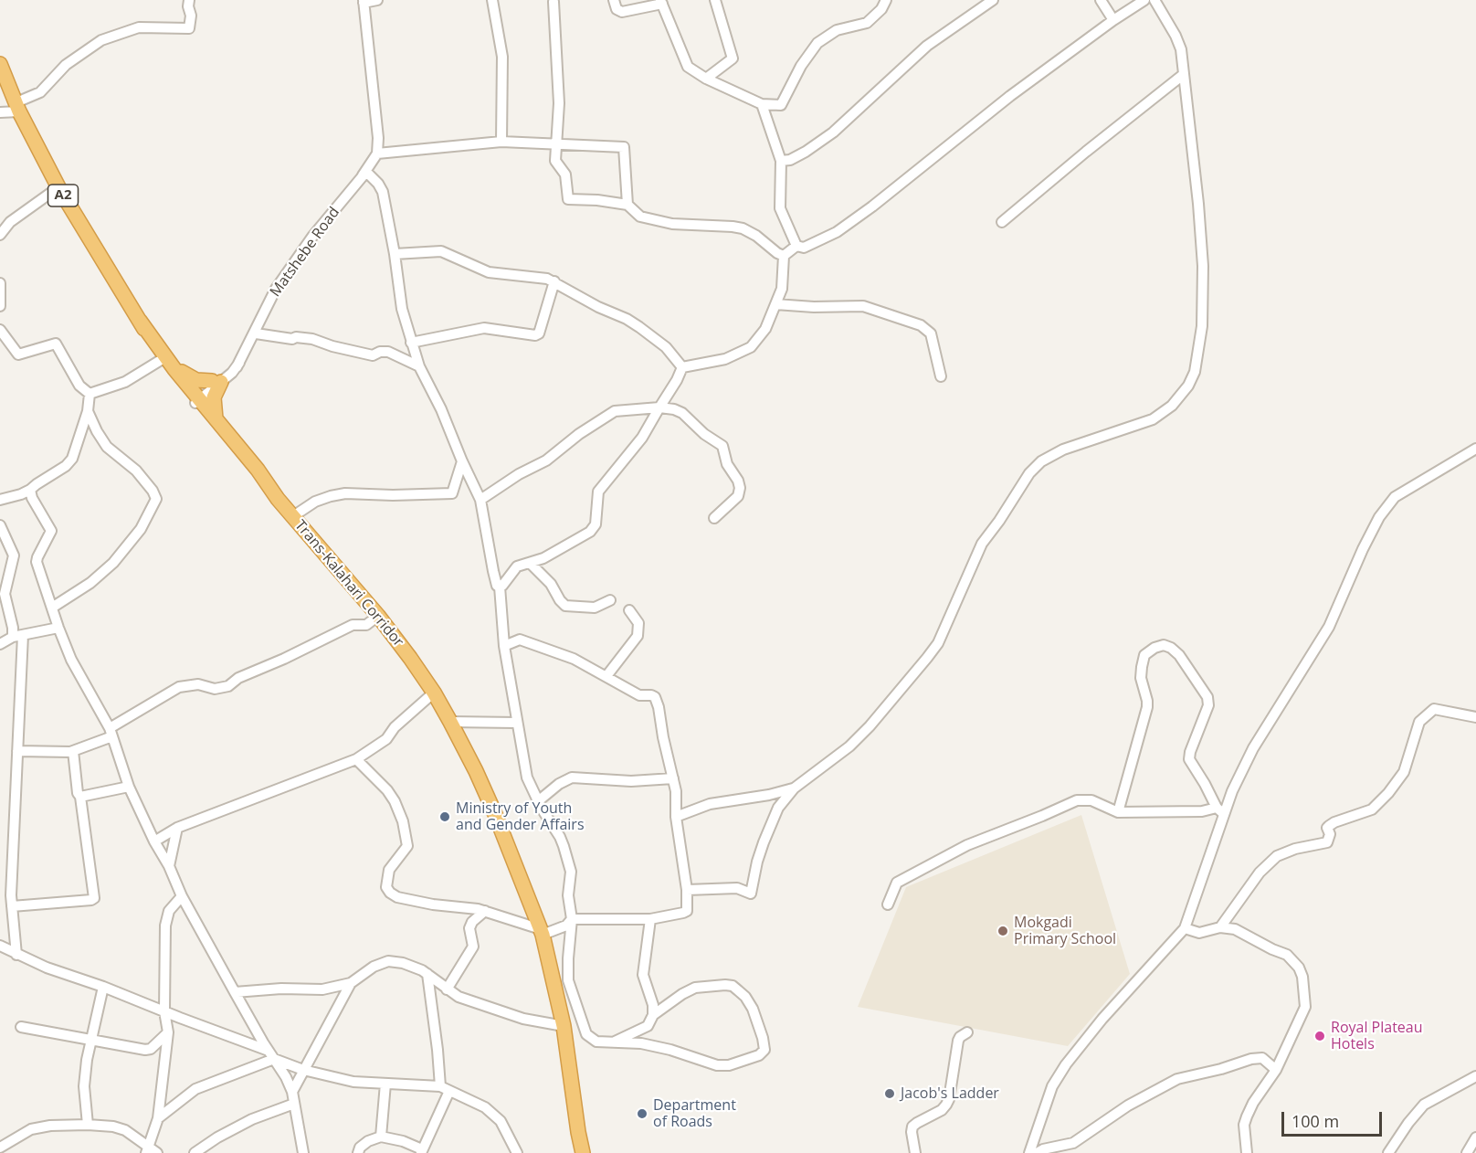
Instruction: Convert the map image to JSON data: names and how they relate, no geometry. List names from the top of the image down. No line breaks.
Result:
{"streets":{"highway":["A2","Trans-Kalahari Corridor"],"street":["Matshebe Road"]},"places":["Ministry of Youth and Gender Affairs","Mokgadi Primary School","Royal Plateau Hotels","Jacob's Ladder","Department of Roads"],"scale_bar":"100 m"}
